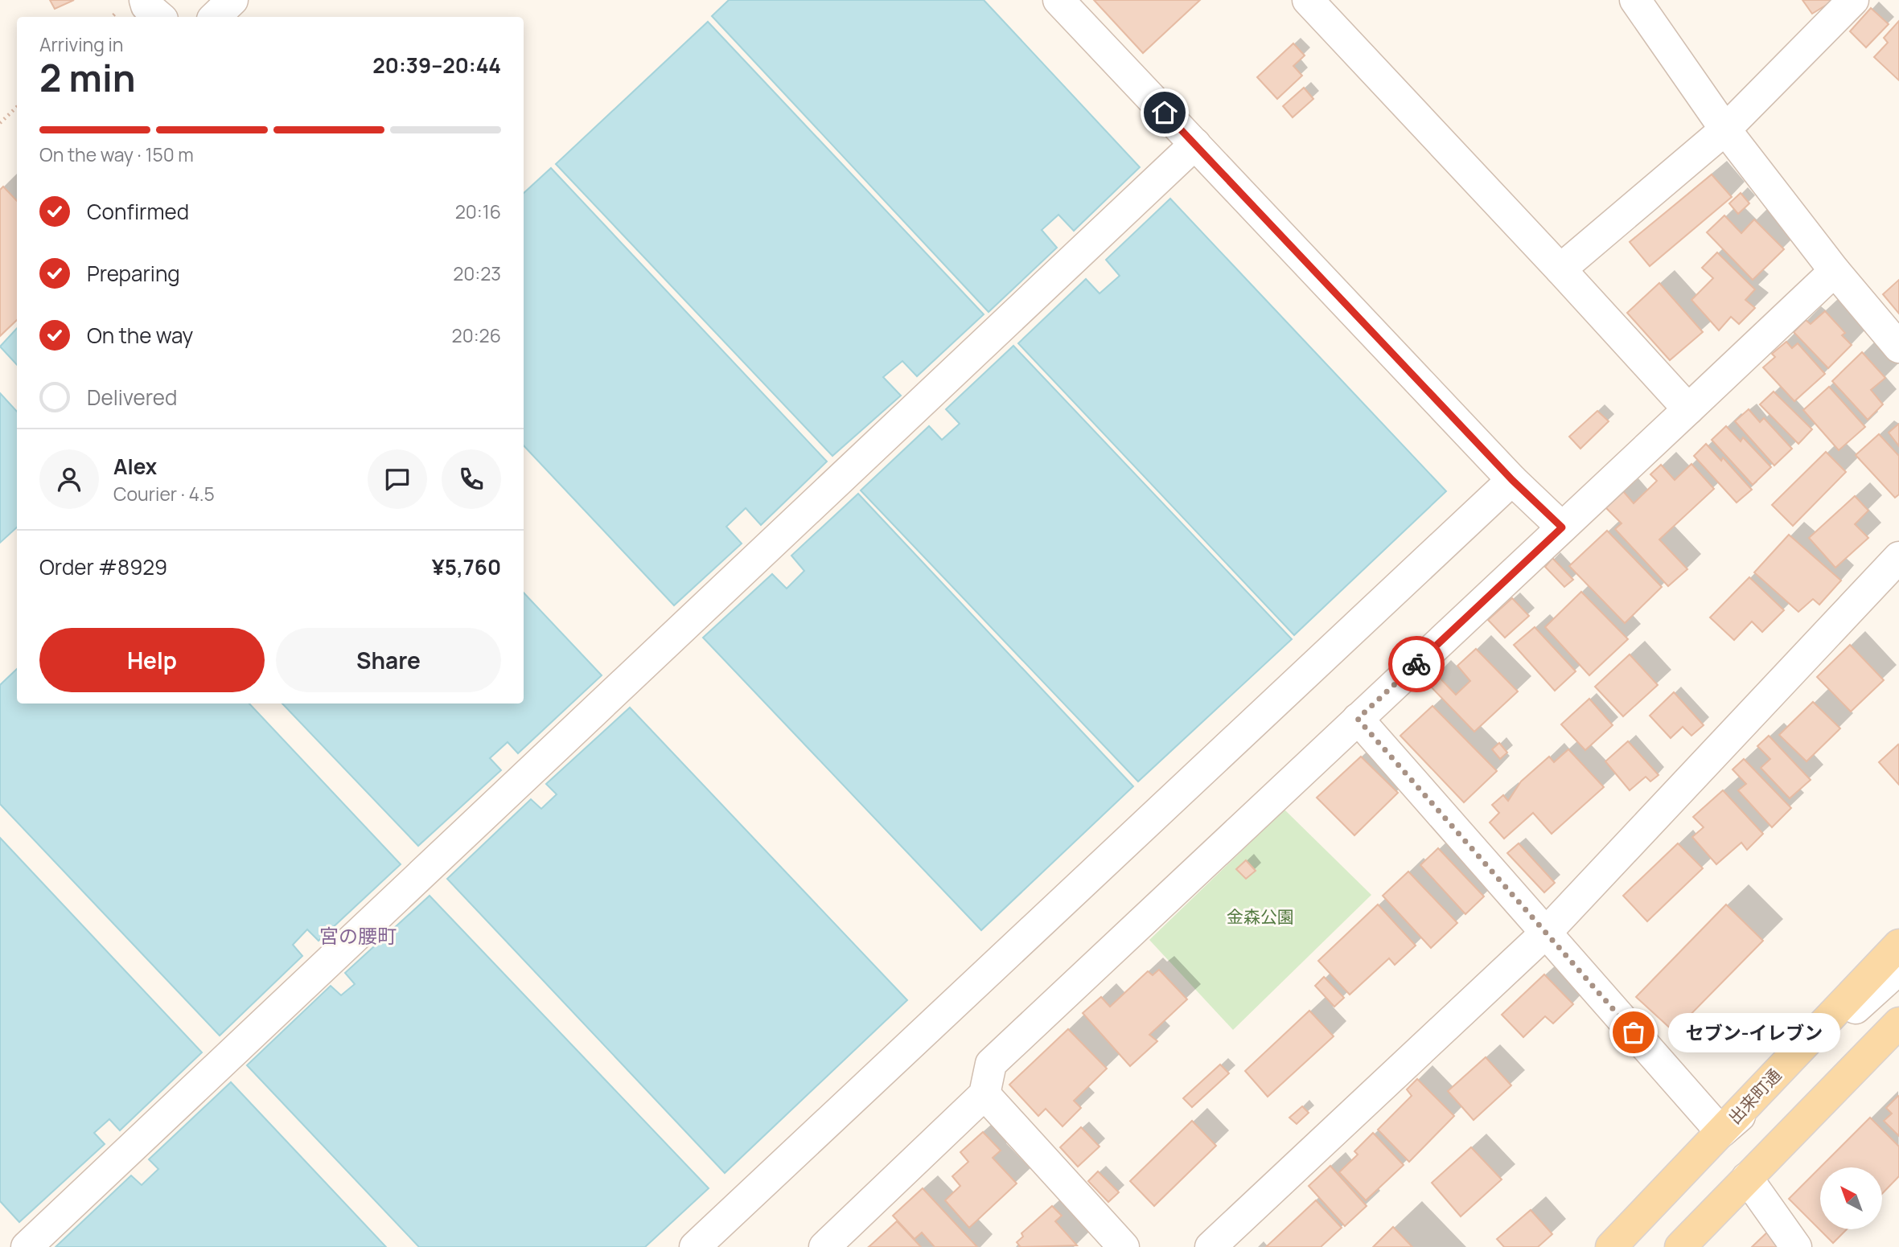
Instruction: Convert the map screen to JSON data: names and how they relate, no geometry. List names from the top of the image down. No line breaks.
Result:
{"streets":{"main road":["出来町通"]},"districts":["宮の腰町"],"parks":["金森公園"],"places":["セブン-イレブン"],"north":"top left","page":{"heading":["2 min","Arriving in","20:39–20:44"],"panel":["Alex","Courier · 4.5","Order #8929","¥5,760"],"bar":"On the way · 150 m","list":[["Confirmed","20:16"],["Preparing","20:23"],["On the way","20:26"],"Delivered"],"buttons":["Help","Share"],"bubble":"セブン-イレブン"}}
